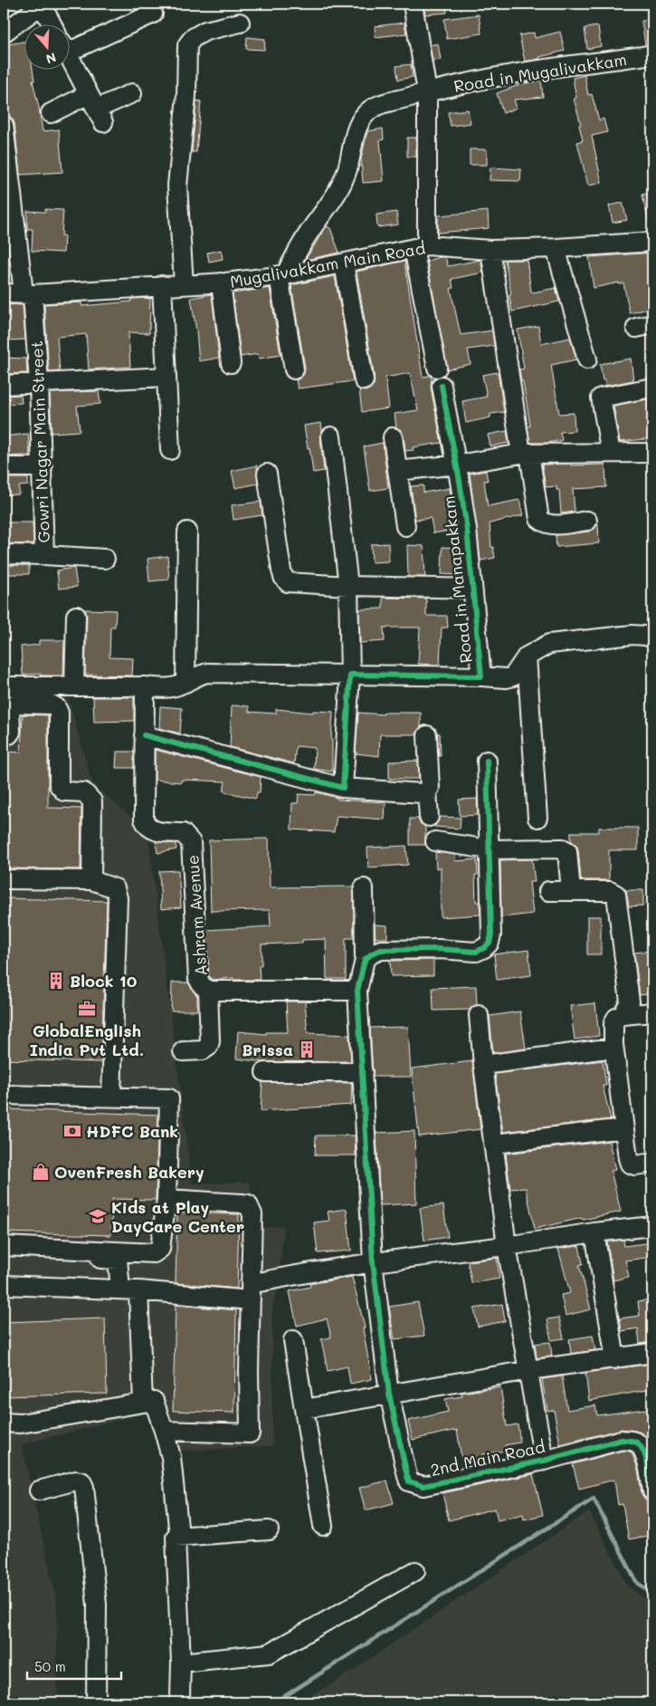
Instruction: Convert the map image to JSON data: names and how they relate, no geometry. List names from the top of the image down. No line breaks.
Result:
{"streets":{"street":["Road in Mugalivakkam","Mugalivakkam Main Road","Gowri Nagar Main Street","Road in Manapakkam","Ashram Avenue","2nd Main Road"]},"crossings":[["Road in Mugalivakkam","Mugalivakkam Main Road"],["Mugalivakkam Main Road","Gowri Nagar Main Street"],["Road in Manapakkam","Ashram Avenue"]],"places":{"building":["Block 10","Brissa"],"office":["GlobalEnglish India Pvt Ltd."],"bank":["HDFC Bank"],"shop":["OvenFresh Bakery"],"school or university":["Kids at Play DayCare Center"]},"scale_bar":"50 m","north":"bottom"}
